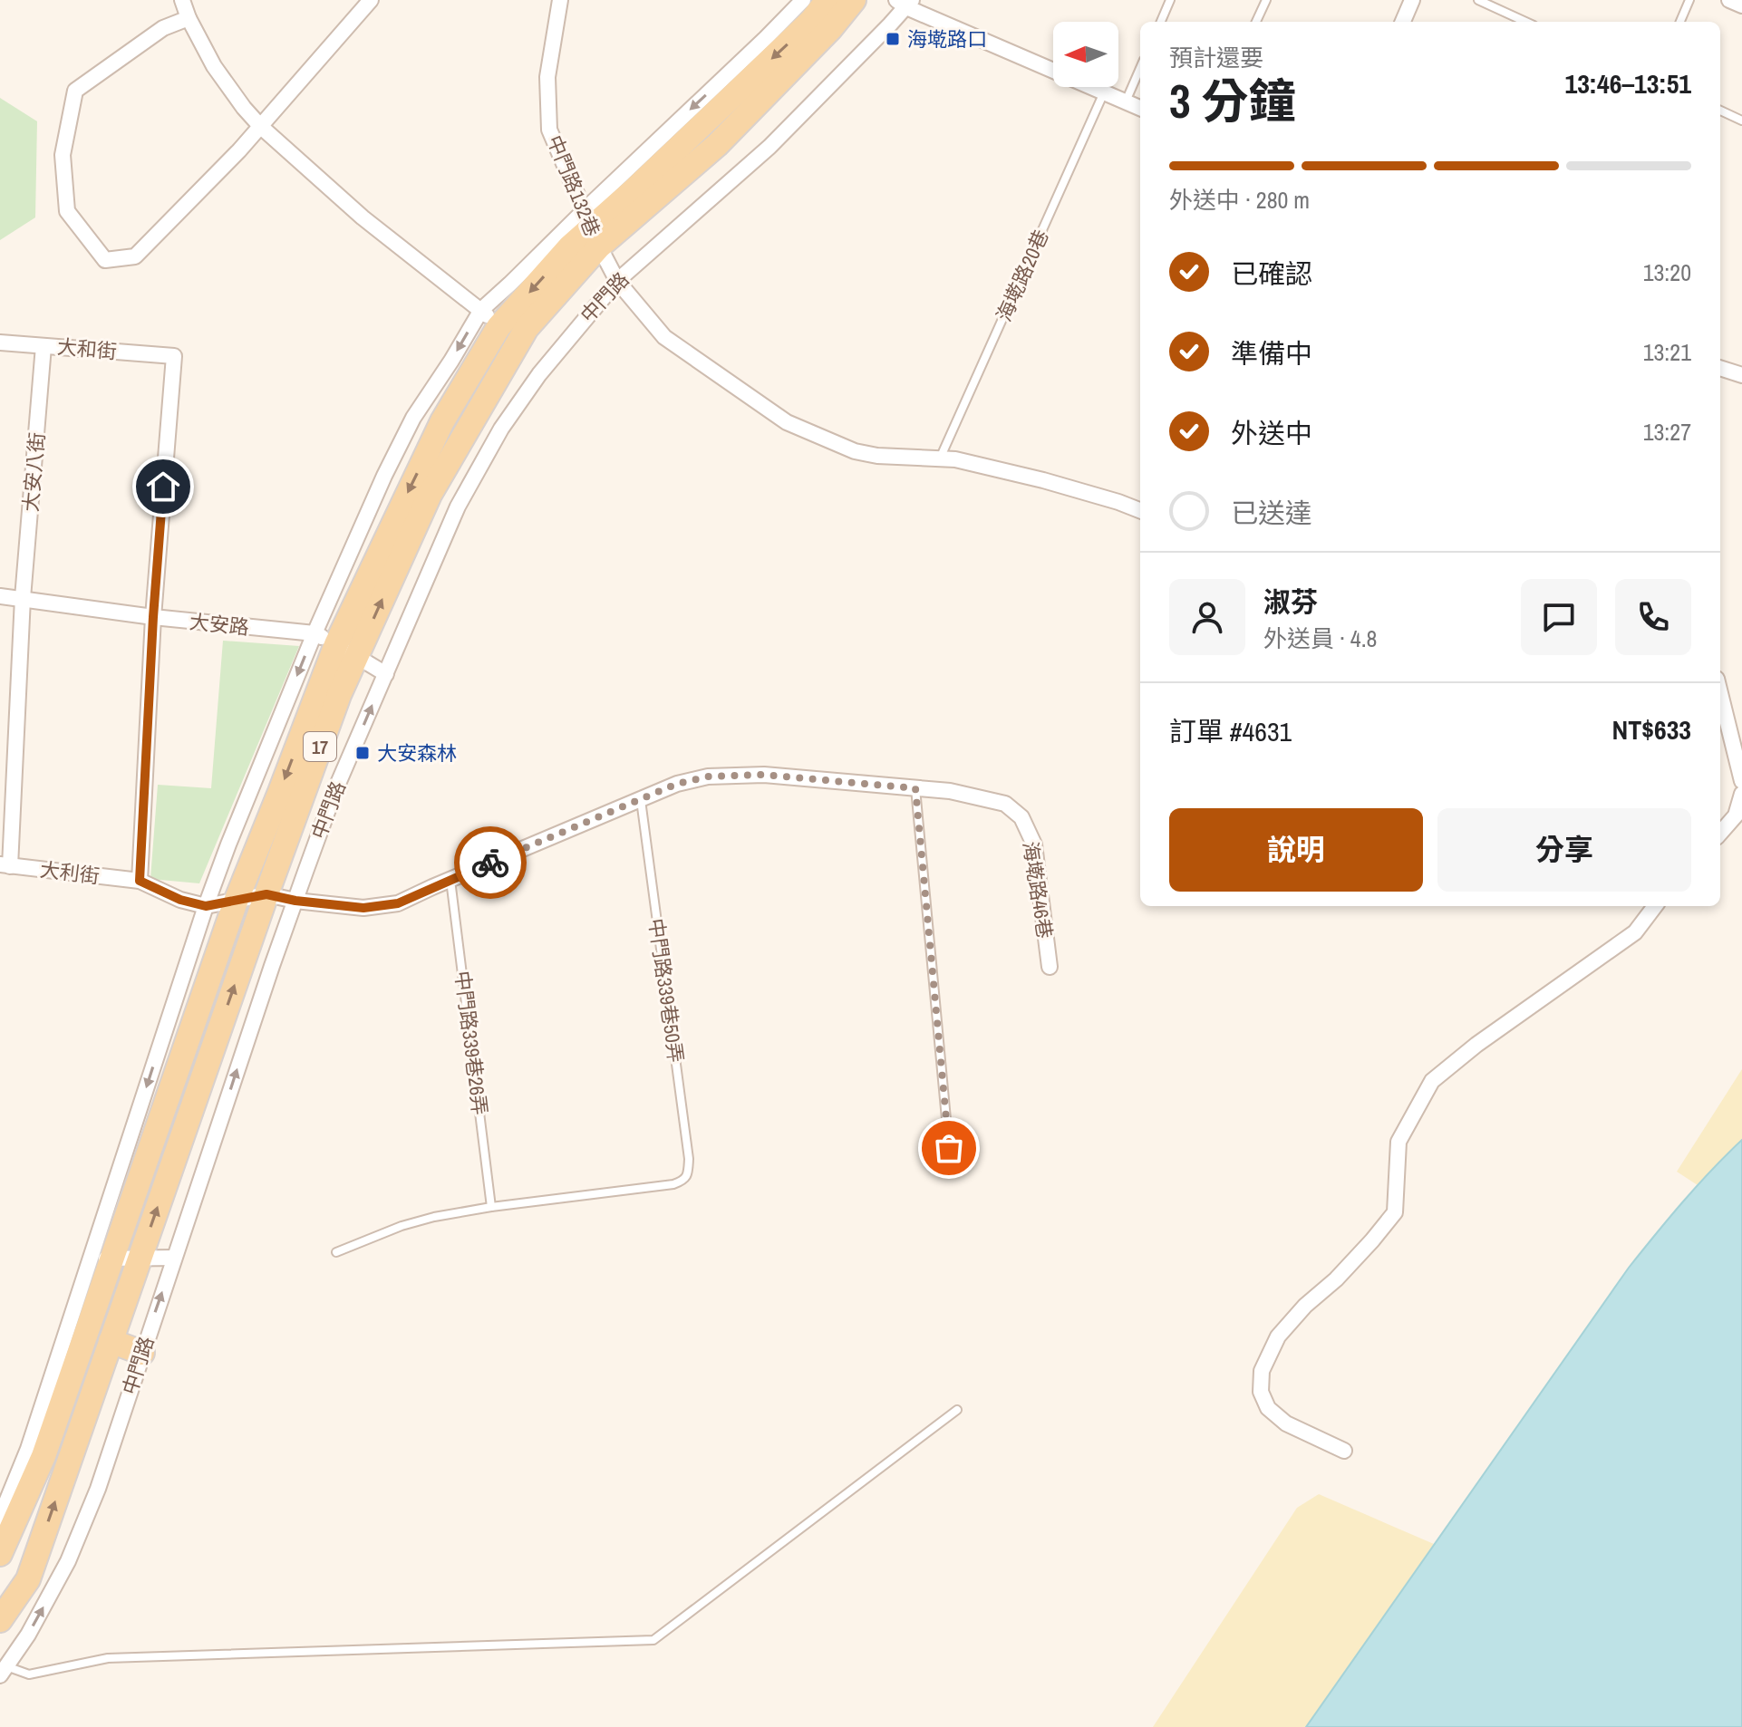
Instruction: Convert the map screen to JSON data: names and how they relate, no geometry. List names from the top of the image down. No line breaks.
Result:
{"streets":{"main road":["中門路","17"],"street":["中門路132巷","大和街","大安八街","大安路","大利街","海墘路46巷"],"lane":["海墘路20巷","中門路339巷50弄","中門路339巷26弄"]},"crossings":[["中門路132巷","海墘路20巷"],["中門路132巷","中門路"],["中門路","大安路"],["中門路","大利街"],["中門路","海墘路46巷"],["大和街","大安八街"],["大和街","大安路"],["大安八街","大安路"],["大安八街","大利街"],["海墘路46巷","中門路339巷50弄"],["海墘路46巷","中門路339巷26弄"],["中門路339巷50弄","中門路339巷26弄"]],"places":{"transit":["海墘路口","大安森林"]},"north":"left","page":{"heading":["3 分鐘","預計還要","13:46–13:51"],"panel":["淑芬","外送員 · 4.8","訂單 #4631","NT$633"],"bar":"外送中 · 280 m","list":[["已確認","13:20"],["準備中","13:21"],["外送中","13:27"],"已送達"],"buttons":["說明","分享"]}}
